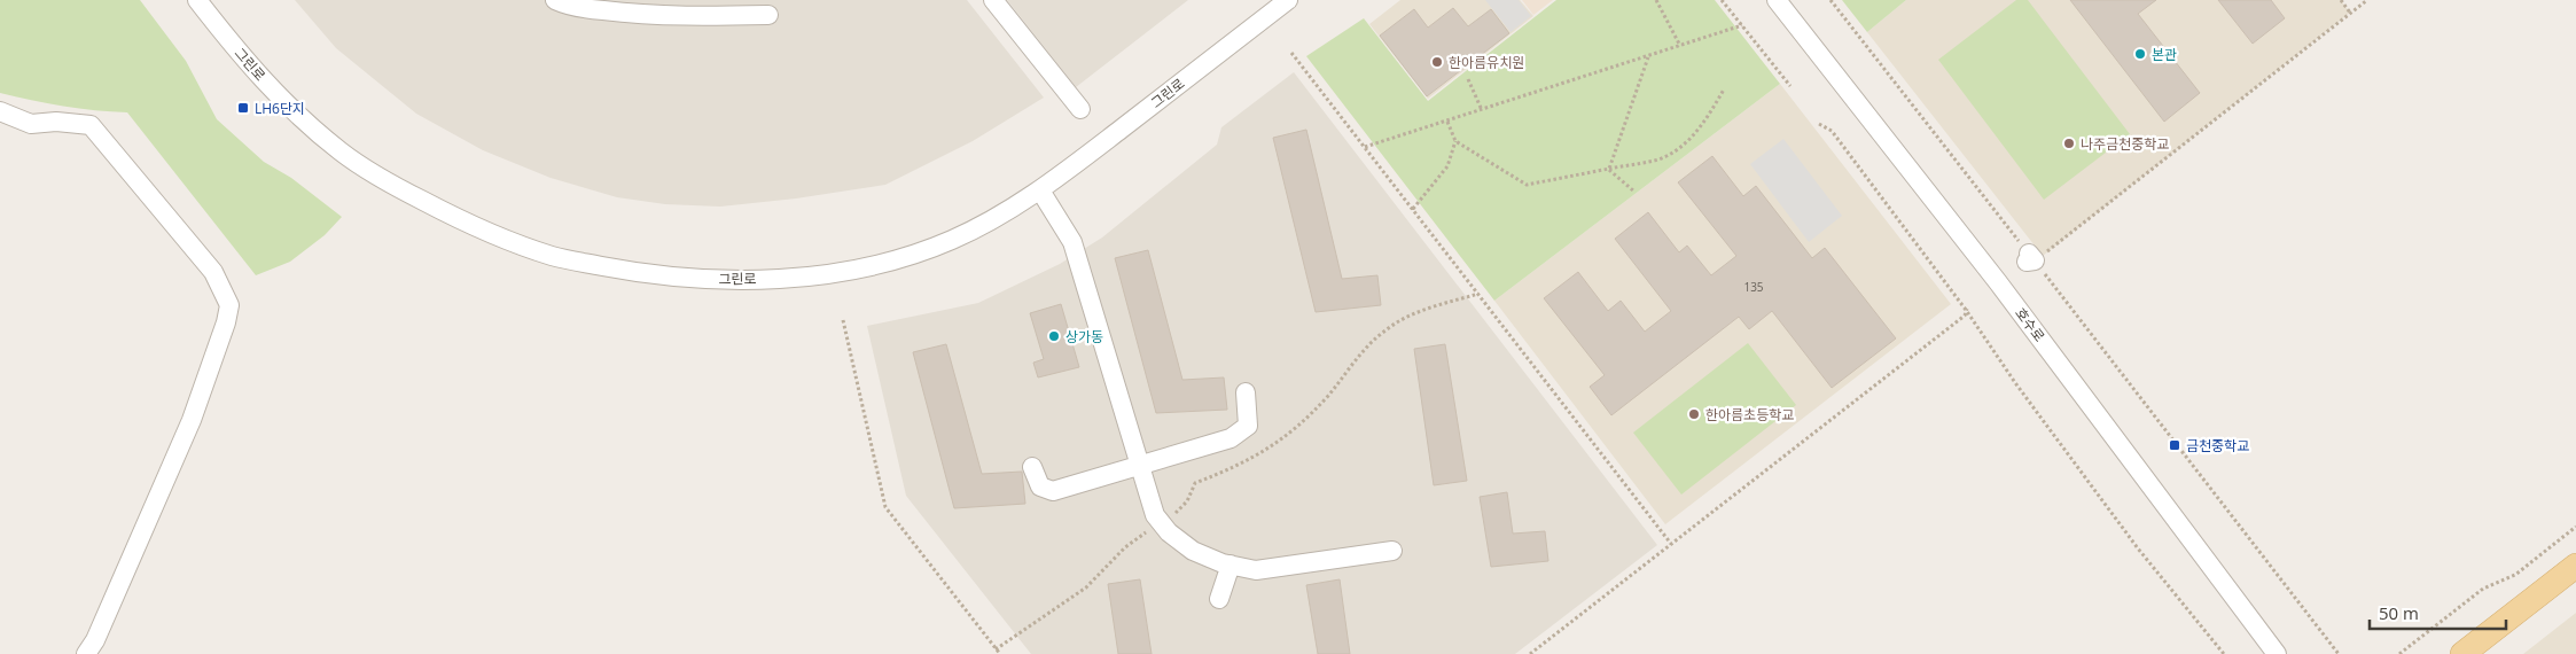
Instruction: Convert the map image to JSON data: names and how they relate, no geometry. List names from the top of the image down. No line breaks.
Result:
{"streets":{"street":["그린로","호수로"]},"places":{"other":["본관","한아름유치원","나주금천중학교","상가동","한아름초등학교"],"transit":["LH6단지","금천중학교"]},"house_numbers":["135"],"scale_bar":"50 m"}
